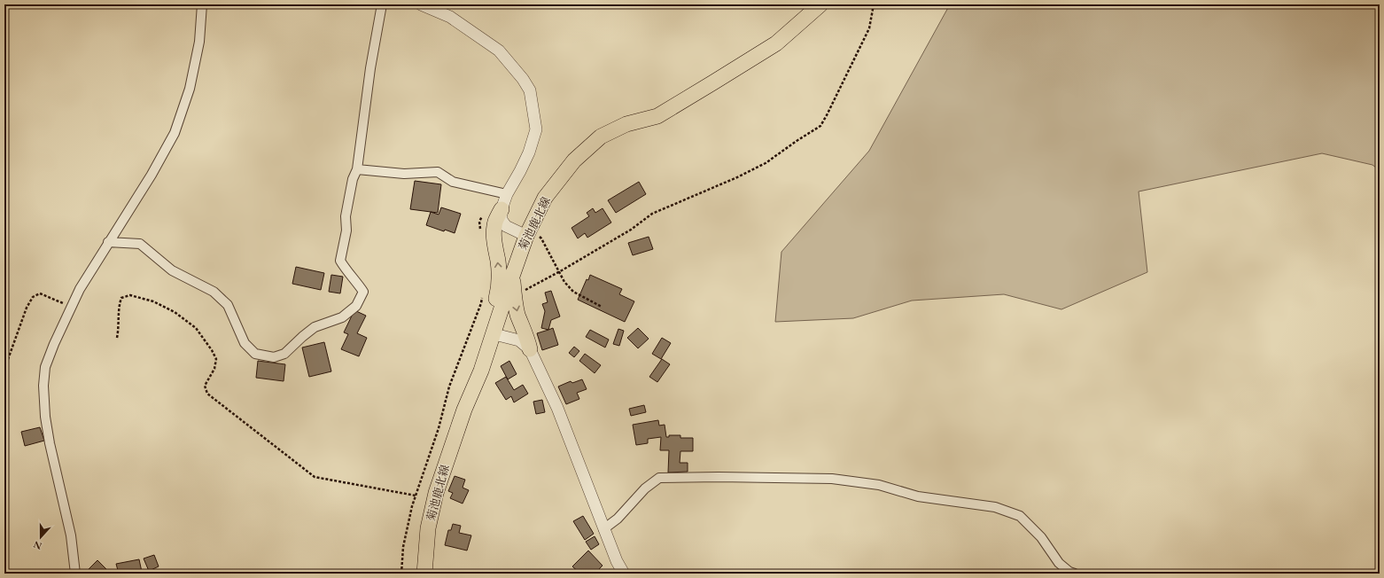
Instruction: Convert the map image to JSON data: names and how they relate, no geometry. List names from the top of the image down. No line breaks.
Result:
{"streets":{"main road":["菊池鹿北線"]},"north":"bottom"}
